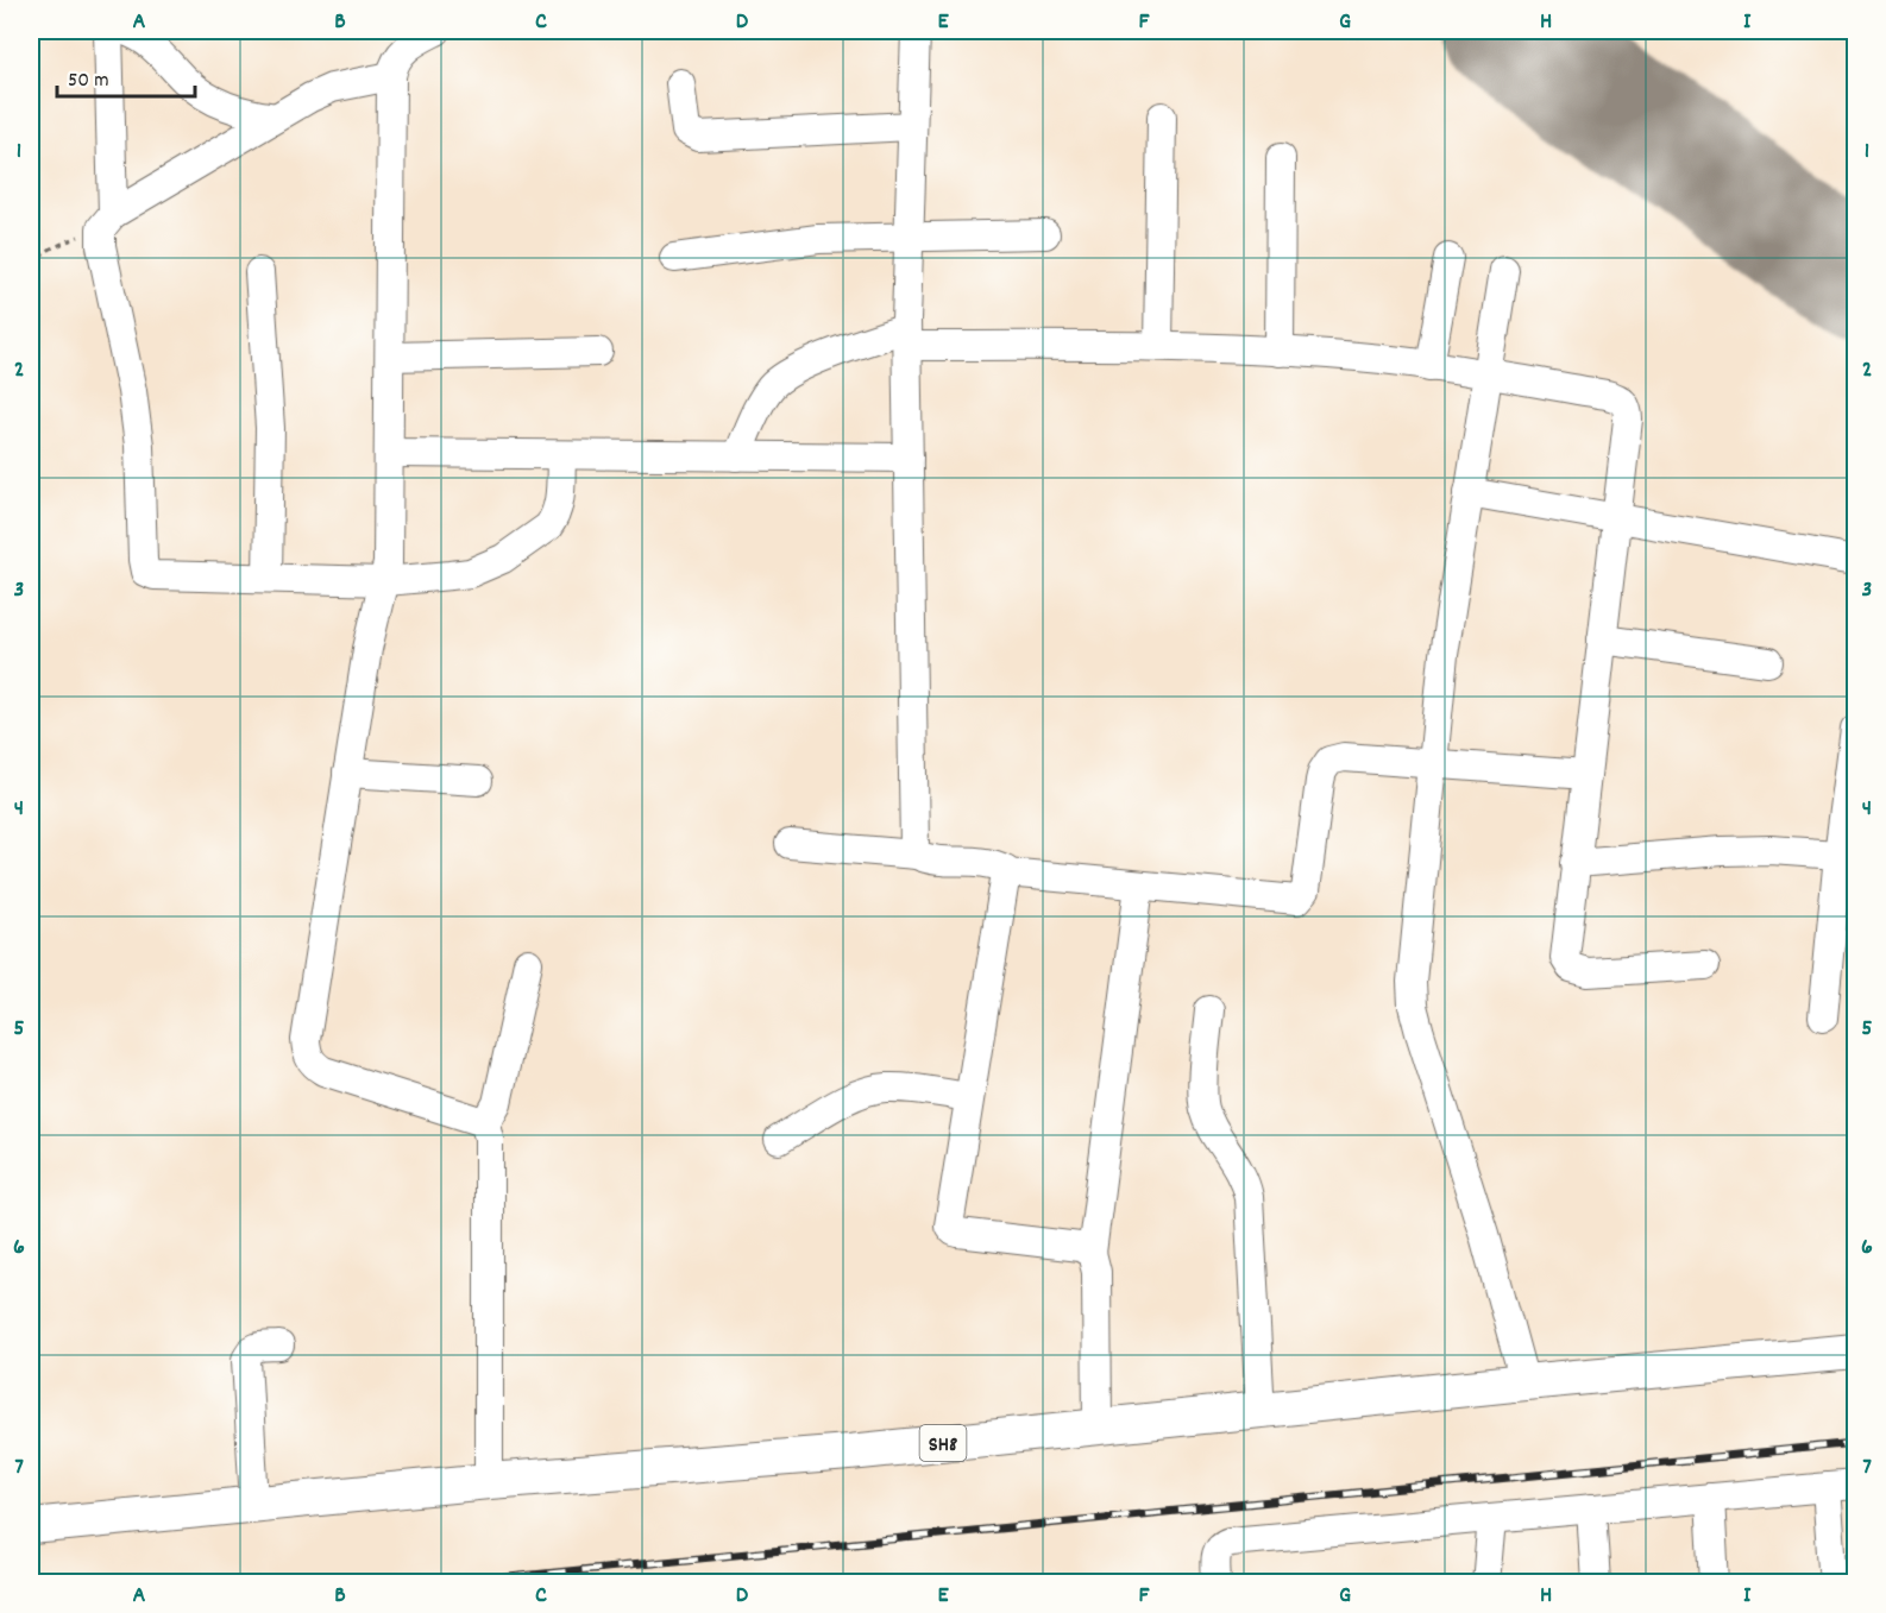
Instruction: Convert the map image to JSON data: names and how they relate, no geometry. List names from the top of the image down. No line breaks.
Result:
{"streets":{"main road":["SH8"]},"scale_bar":"50 m","grid":{"columns":["A","B","C","D","E","F","G","H","I"],"rows":["1","2","3","4","5","6","7"]}}
